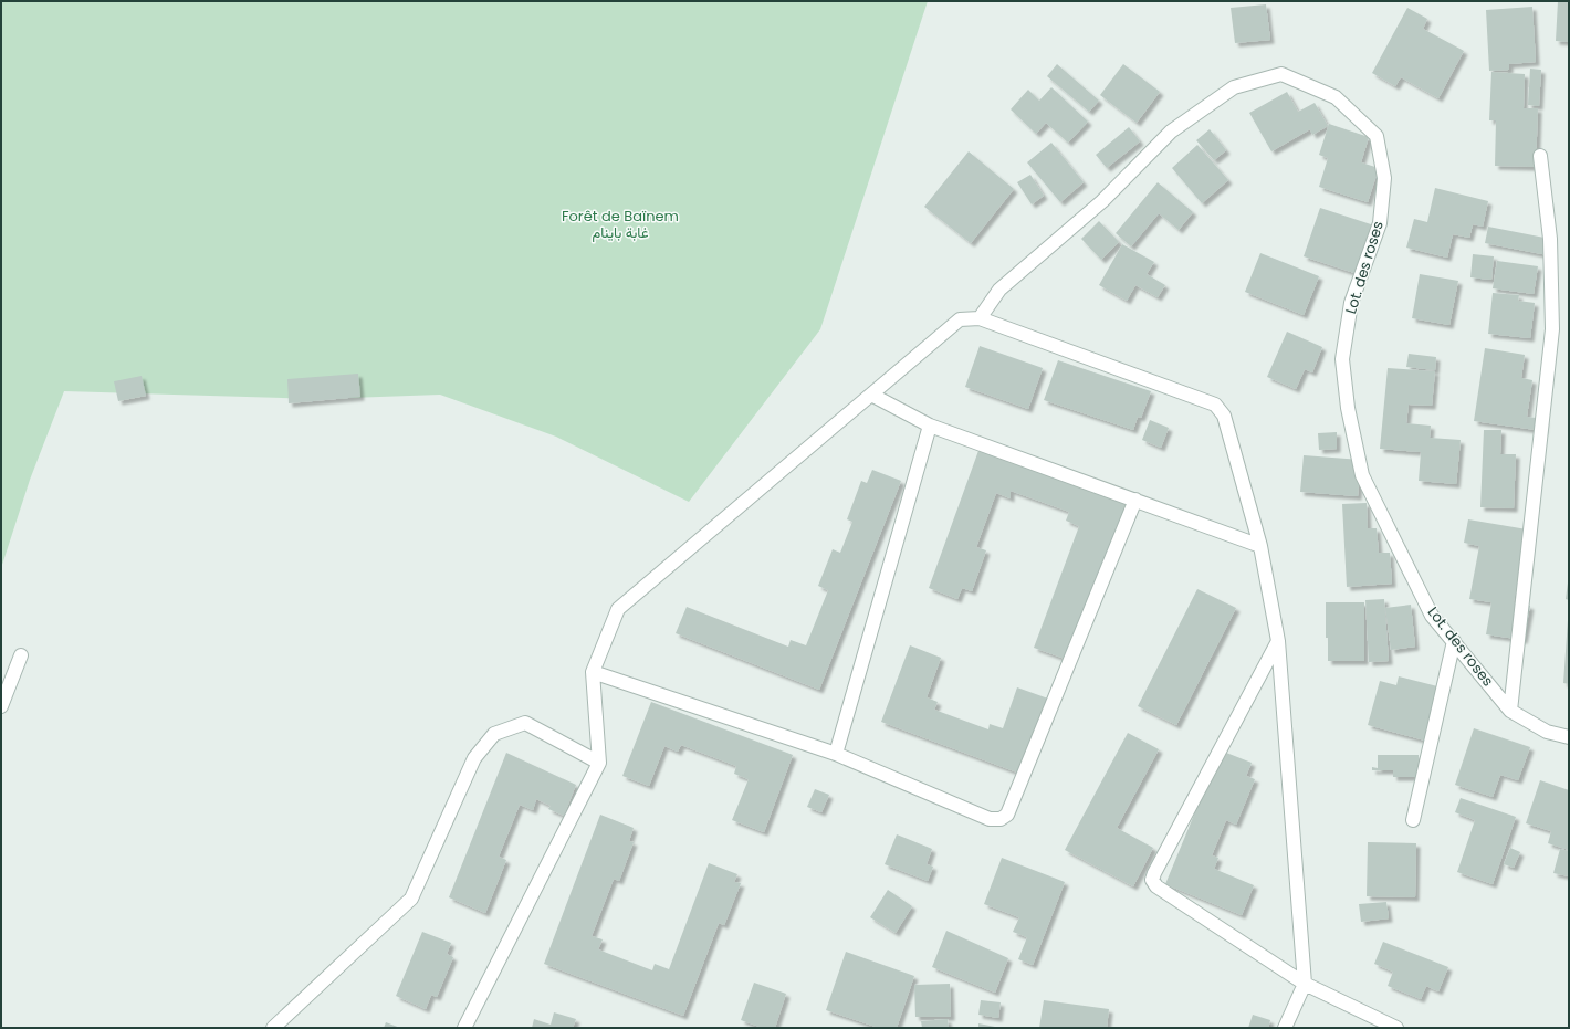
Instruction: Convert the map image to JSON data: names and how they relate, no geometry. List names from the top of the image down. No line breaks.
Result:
{"streets":{"street":["Lot. des roses"]},"parks":["Forêt de Baïnem غابة باينام"]}
